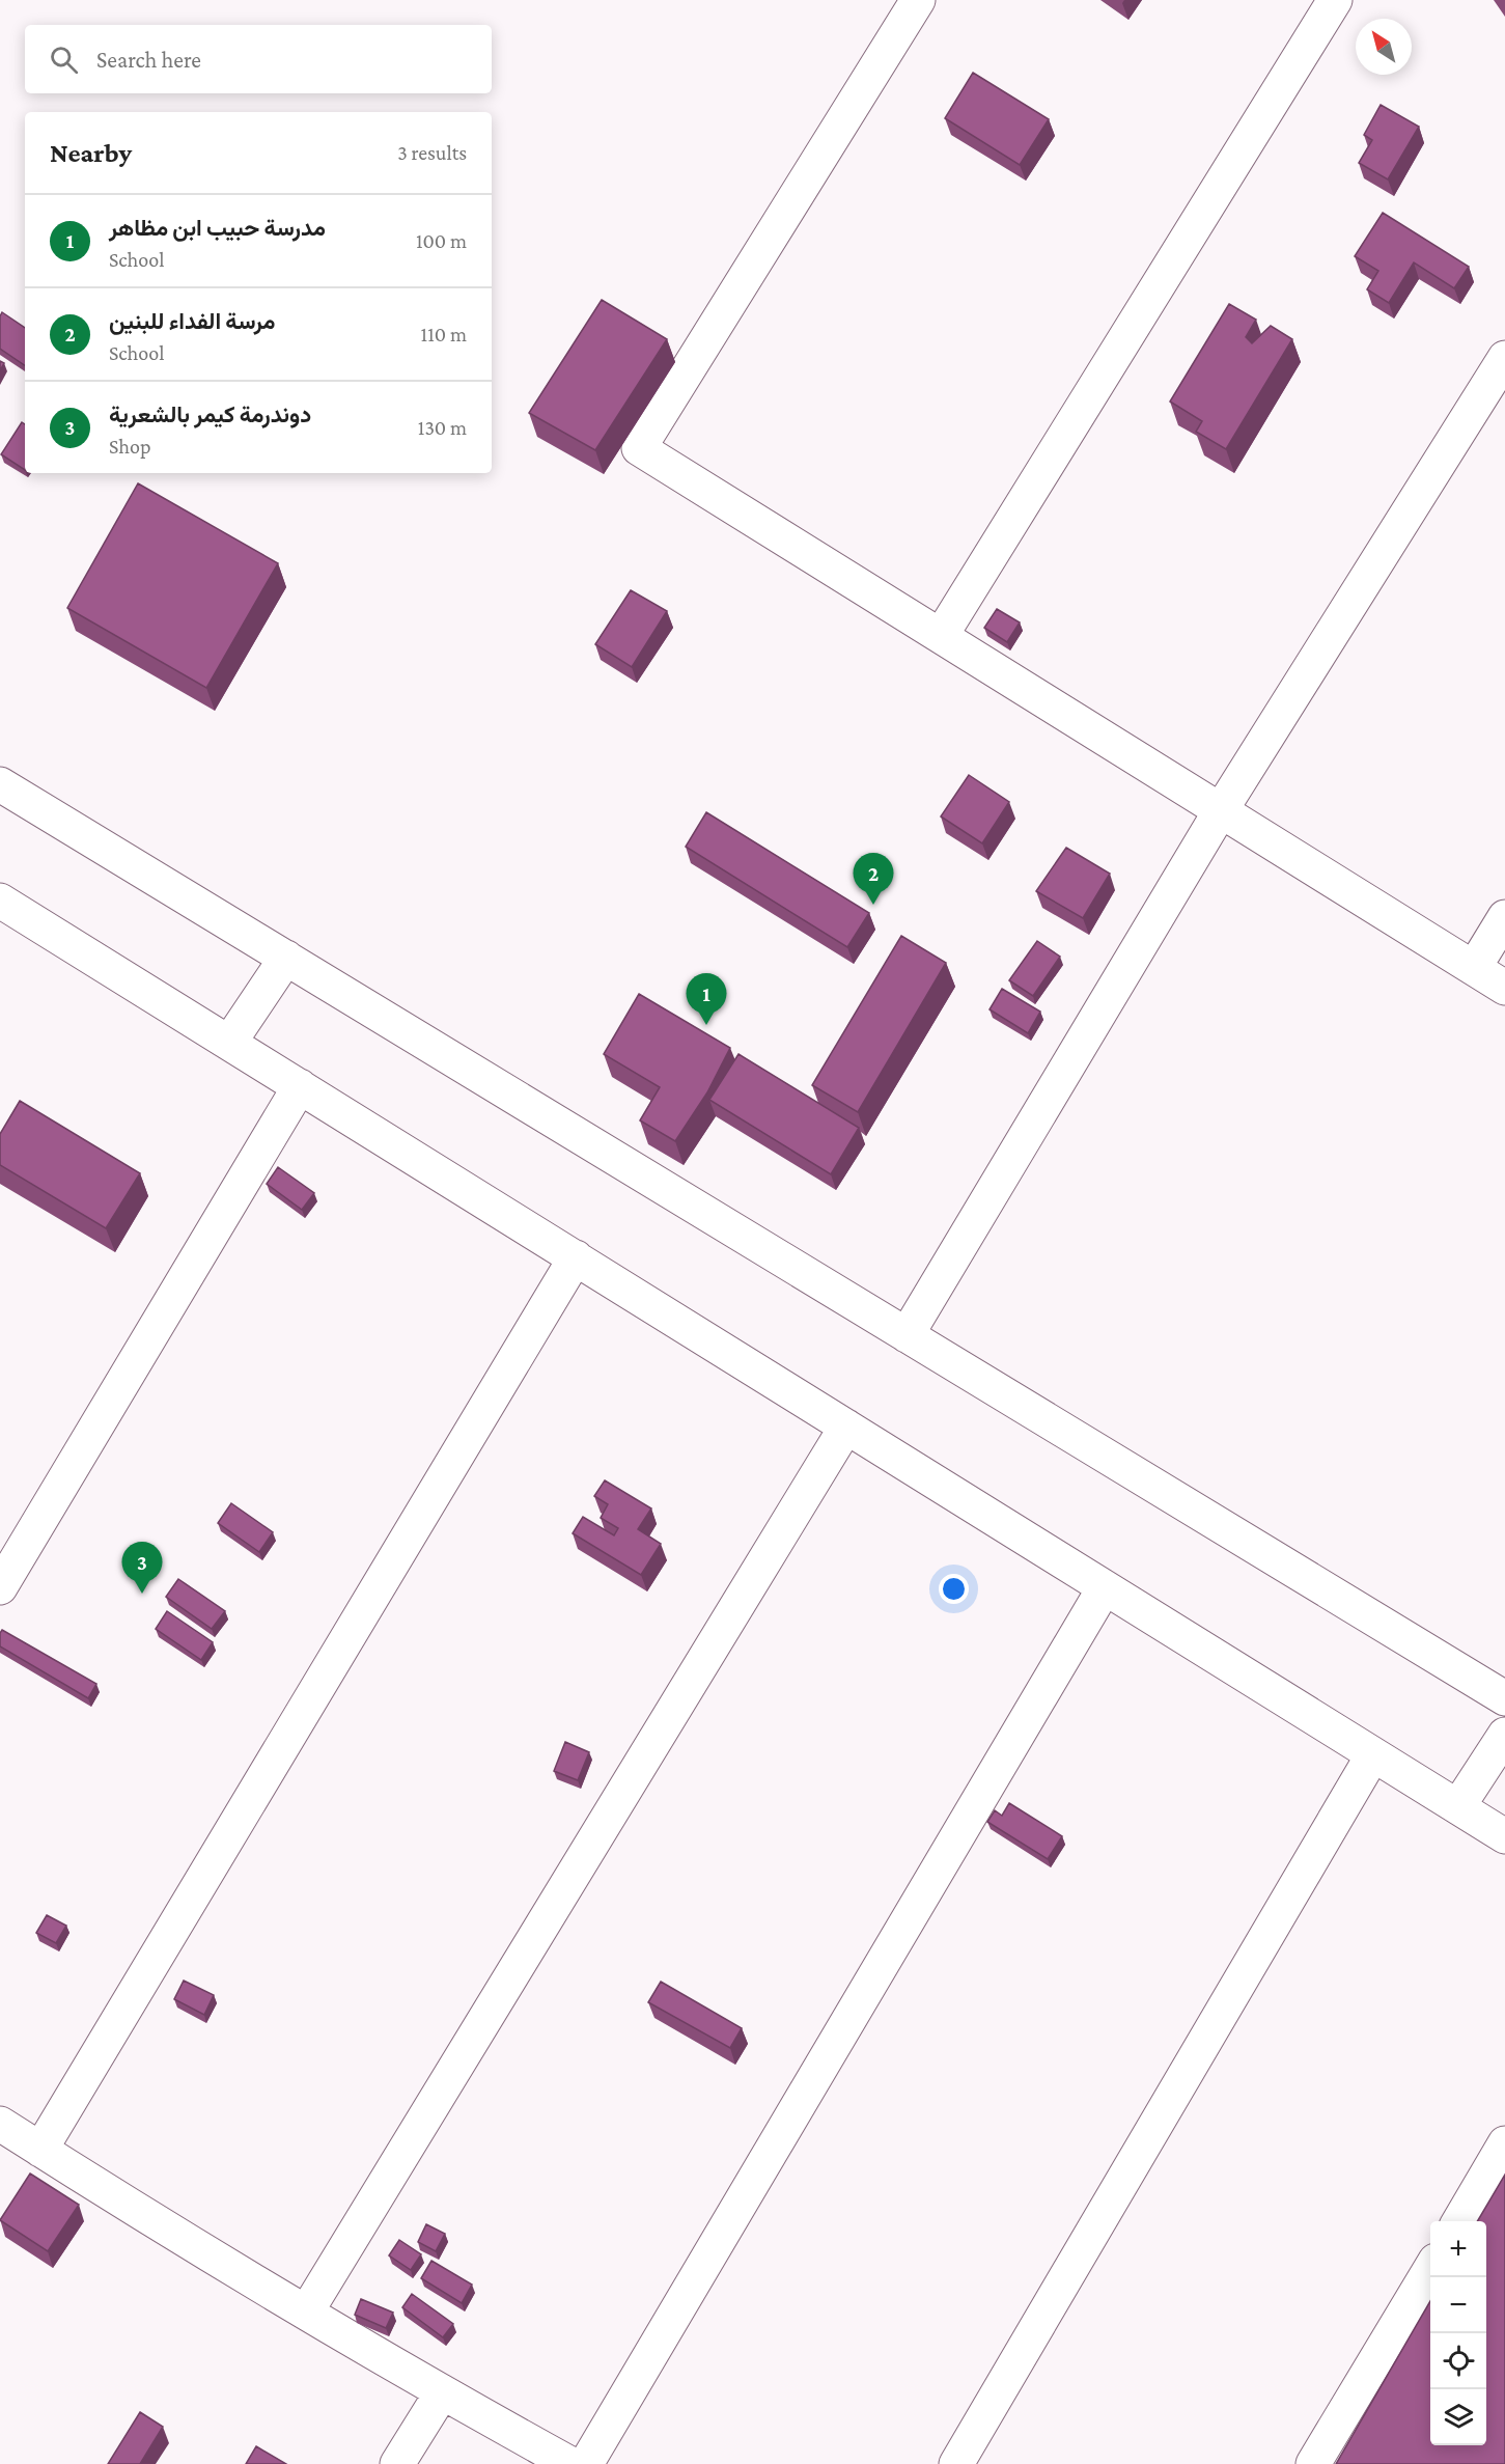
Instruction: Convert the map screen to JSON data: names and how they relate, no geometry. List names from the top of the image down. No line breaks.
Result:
{"north":"top left","page":{"search":"Search here","heading":["Nearby","3 results"],"list":[{"mark":"1","name":"مدرسة حبيب ابن مظاهر","note":"School","value":"100 m"},{"mark":"2","name":"مرسة الفداء للبنين","note":"School","value":"110 m"},{"mark":"3","name":"دوندرمة كيمر بالشعرية","note":"Shop","value":"130 m"}],"pins":["2","1","3"],"map_buttons":["+","−"]}}
